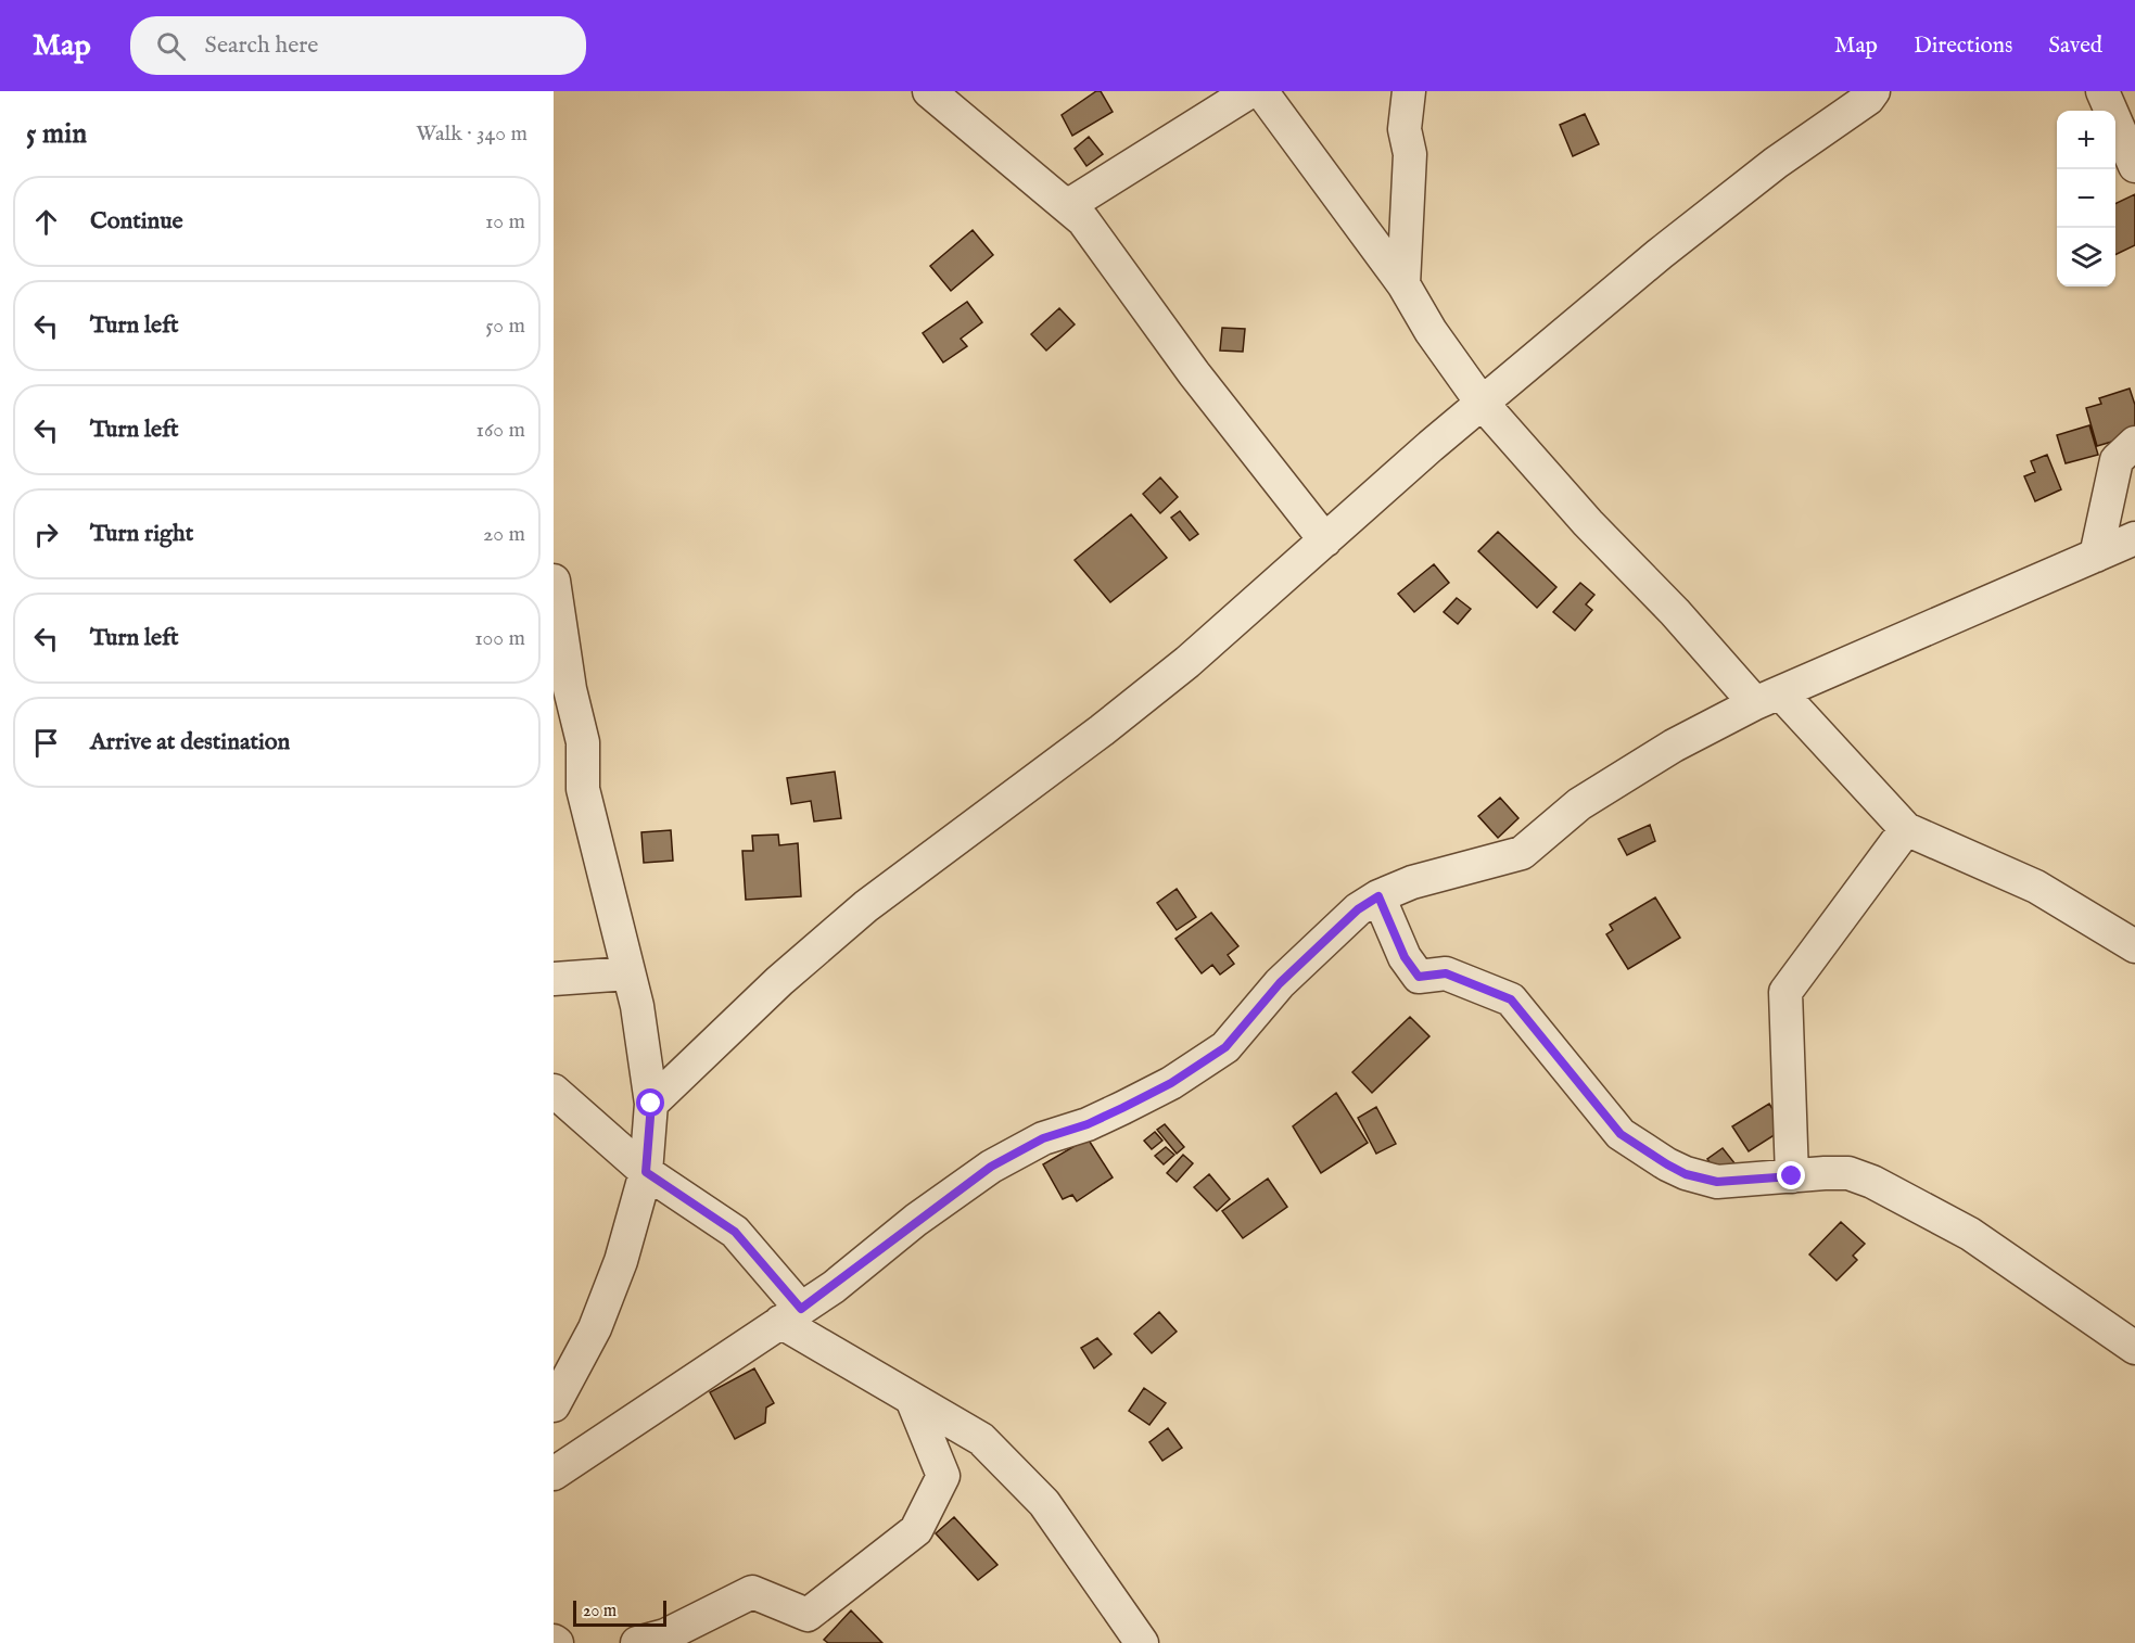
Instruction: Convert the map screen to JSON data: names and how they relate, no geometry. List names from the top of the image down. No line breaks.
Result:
{"scale_bar":"20 m","page":{"header":"Map","search":"Search here","nav":["Map","Directions","Saved"],"heading":["5 min","Walk · 340 m"],"map_buttons":["+","−"],"list":[["Continue","10 m"],["Turn left","50 m"],["Turn left","160 m"],["Turn right","20 m"],["Turn left","100 m"],"Arrive at destination"],"scale":"20 m"}}
